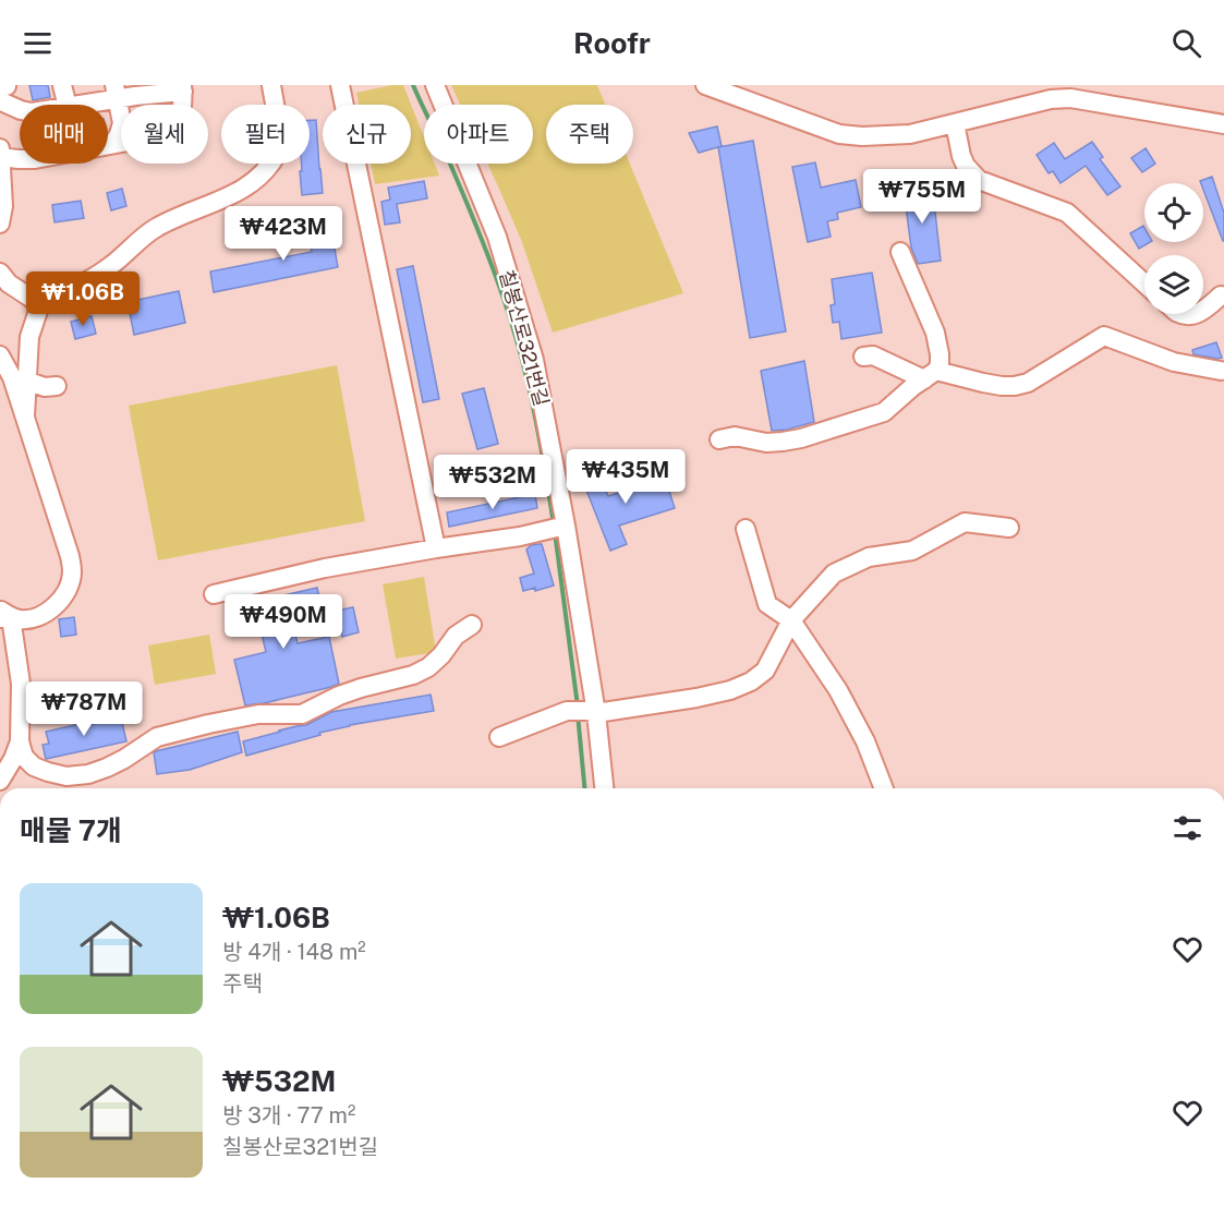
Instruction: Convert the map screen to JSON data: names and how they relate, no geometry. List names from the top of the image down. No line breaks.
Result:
{"streets":{"street":["칠봉산로321번길"]},"page":{"header":"Roofr","chip":["매매","월세","필터","신규","아파트","주택"],"price":["₩755M","₩423M","₩1.06B","₩435M","₩532M","₩490M","₩787M"],"heading":"매물 7개","list":[{"name":"₩1.06B","note":"방 4개 · 148 m² · 주택"},{"name":"₩532M","note":"방 3개 · 77 m² · 칠봉산로321번길"}]}}
